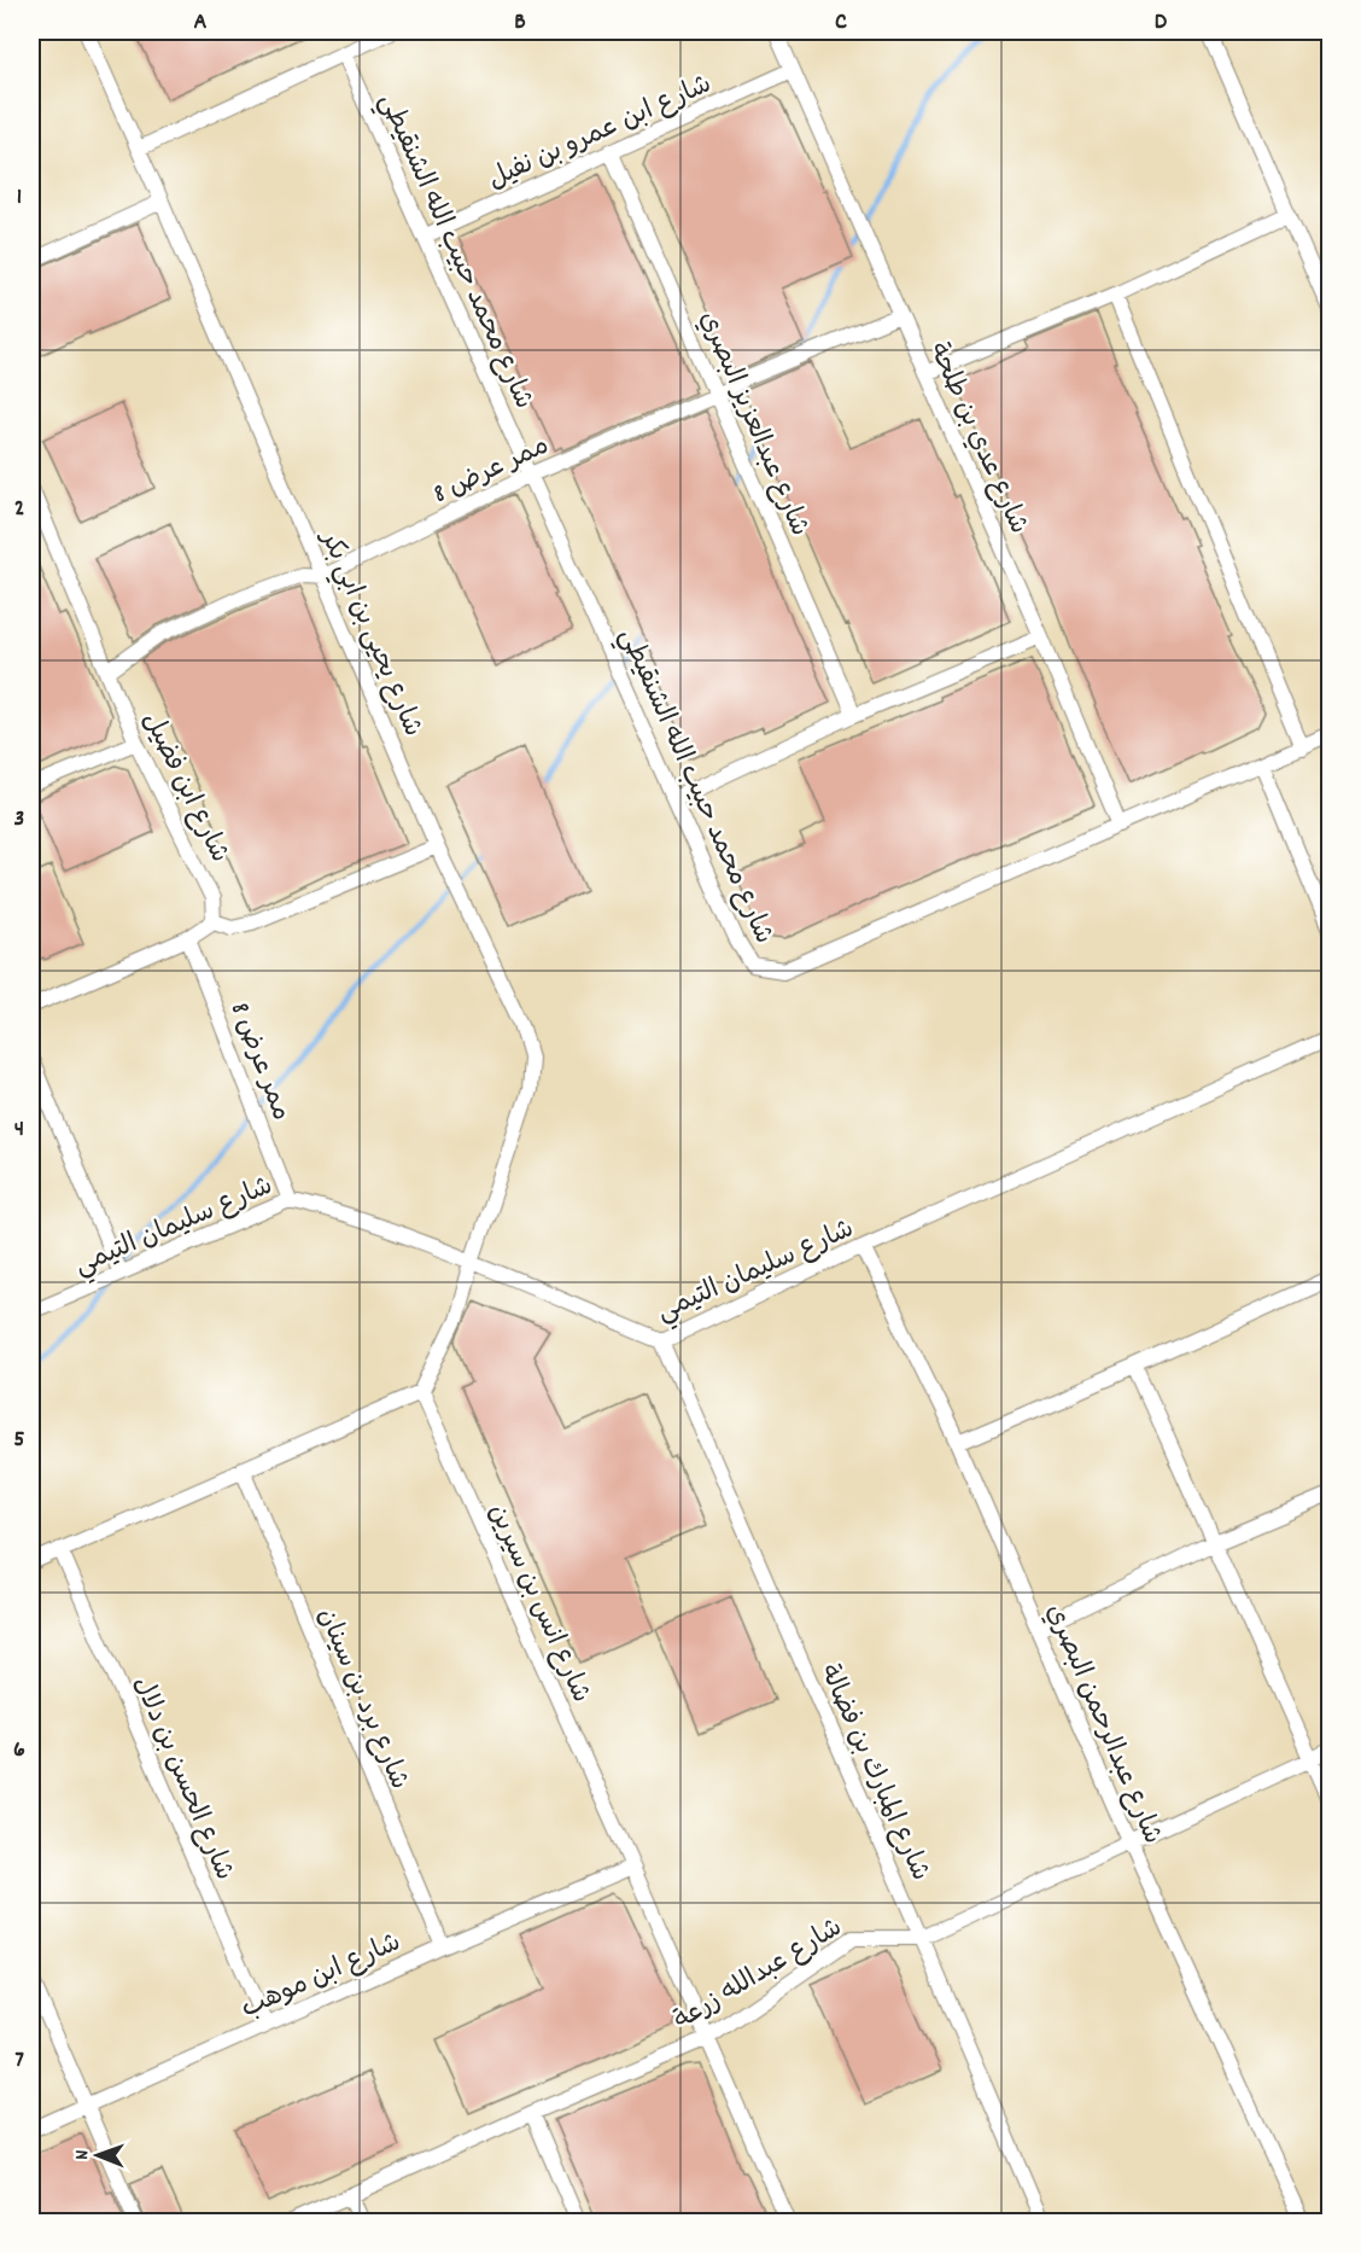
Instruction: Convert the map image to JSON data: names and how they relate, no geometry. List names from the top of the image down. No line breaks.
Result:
{"streets":{"street":["شارع ابن عمرو بن نفيل","شارع محمد حبيب الله الشنقيطي","شارع عبدالعزيز البصري","شارع عدي بن طلحة","ممر عرض 8","شارع يحيى بن ابي بكر","شارع ابن فضيل","شارع سليمان التيمي","شارع انس بن سيرين","شارع برد بن سينان","شارع عبدالرحمن البصري","شارع المبارك بن فضالة","شارع الحسن بن دلال","شارع عبدالله زرعة","شارع ابن موهب"]},"crossings":[["شارع ابن عمرو بن نفيل","شارع محمد حبيب الله الشنقيطي"],["شارع ابن عمرو بن نفيل","شارع عبدالعزيز البصري"],["شارع ابن عمرو بن نفيل","شارع عدي بن طلحة"],["شارع محمد حبيب الله الشنقيطي","شارع عدي بن طلحة"],["شارع محمد حبيب الله الشنقيطي","ممر عرض 8"],["شارع عبدالعزيز البصري","ممر عرض 8"],["شارع عدي بن طلحة","ممر عرض 8"],["ممر عرض 8","شارع يحيى بن ابي بكر"],["ممر عرض 8","شارع ابن فضيل"],["ممر عرض 8","شارع سليمان التيمي"],["شارع يحيى بن ابي بكر","شارع سليمان التيمي"],["شارع يحيى بن ابي بكر","شارع انس بن سيرين"],["شارع سليمان التيمي","شارع عبدالرحمن البصري"],["شارع سليمان التيمي","شارع المبارك بن فضالة"],["شارع انس بن سيرين","شارع عبدالله زرعة"],["شارع انس بن سيرين","شارع ابن موهب"],["شارع برد بن سينان","شارع ابن موهب"],["شارع عبدالرحمن البصري","شارع عبدالله زرعة"],["شارع المبارك بن فضالة","شارع عبدالله زرعة"],["شارع الحسن بن دلال","شارع ابن موهب"]],"north":"left","grid":{"columns":["A","B","C","D"],"rows":["1","2","3","4","5","6","7"]}}
